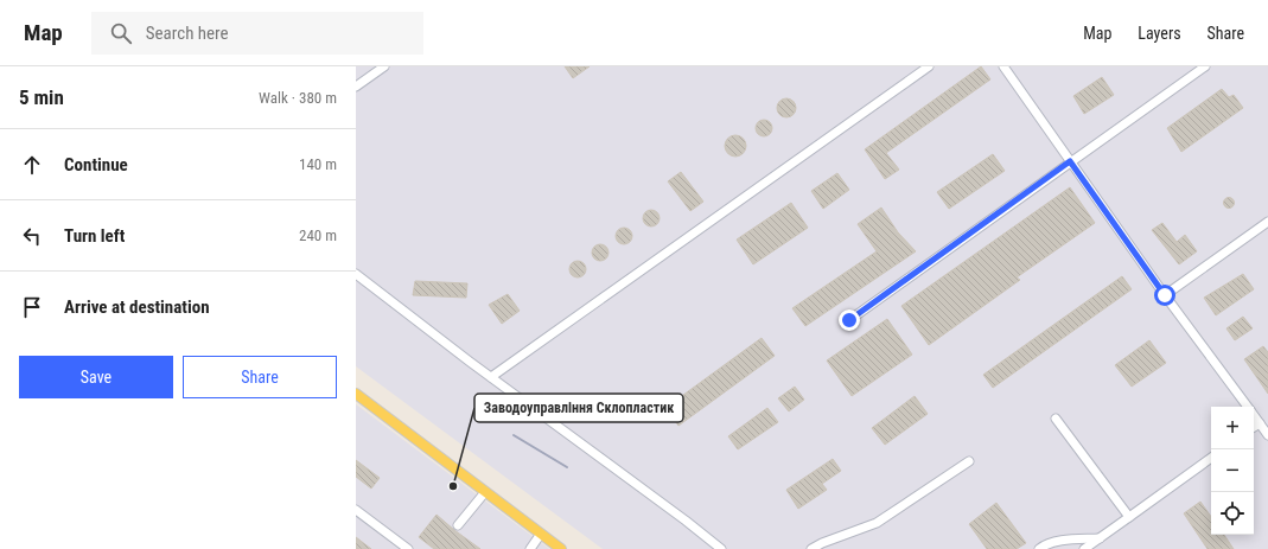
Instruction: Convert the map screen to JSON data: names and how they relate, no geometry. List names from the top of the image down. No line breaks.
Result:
{"places":["Заводоуправління Склопластик"],"page":{"header":"Map","search":"Search here","nav":["Map","Layers","Share"],"heading":["5 min","Walk · 380 m"],"list":[["Continue","140 m"],["Turn left","240 m"],"Arrive at destination"],"buttons":["Save","Share"],"map_buttons":["+","−"]}}
